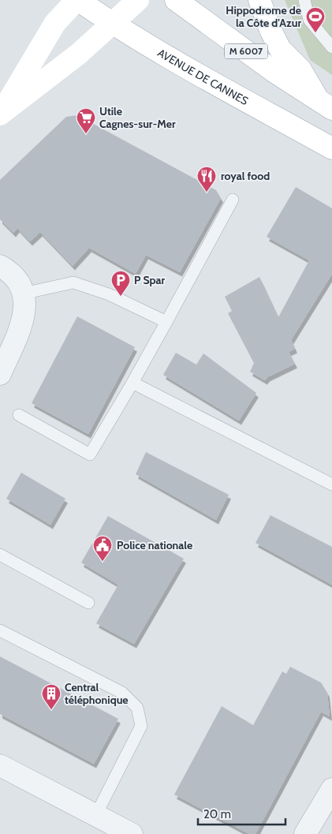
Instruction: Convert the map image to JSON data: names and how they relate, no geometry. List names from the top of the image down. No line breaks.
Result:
{"streets":{"main road":["M 6007","AVENUE DE CANNES"]},"places":{"sports":["Hippodrome de la Côte d'Azur"],"supermarket":["Utile Cagnes-sur-Mer"],"restaurant":["royal food"],"parking":["P Spar"],"public building":["Police nationale"],"building":["Central téléphonique"]},"scale_bar":"20 m"}
